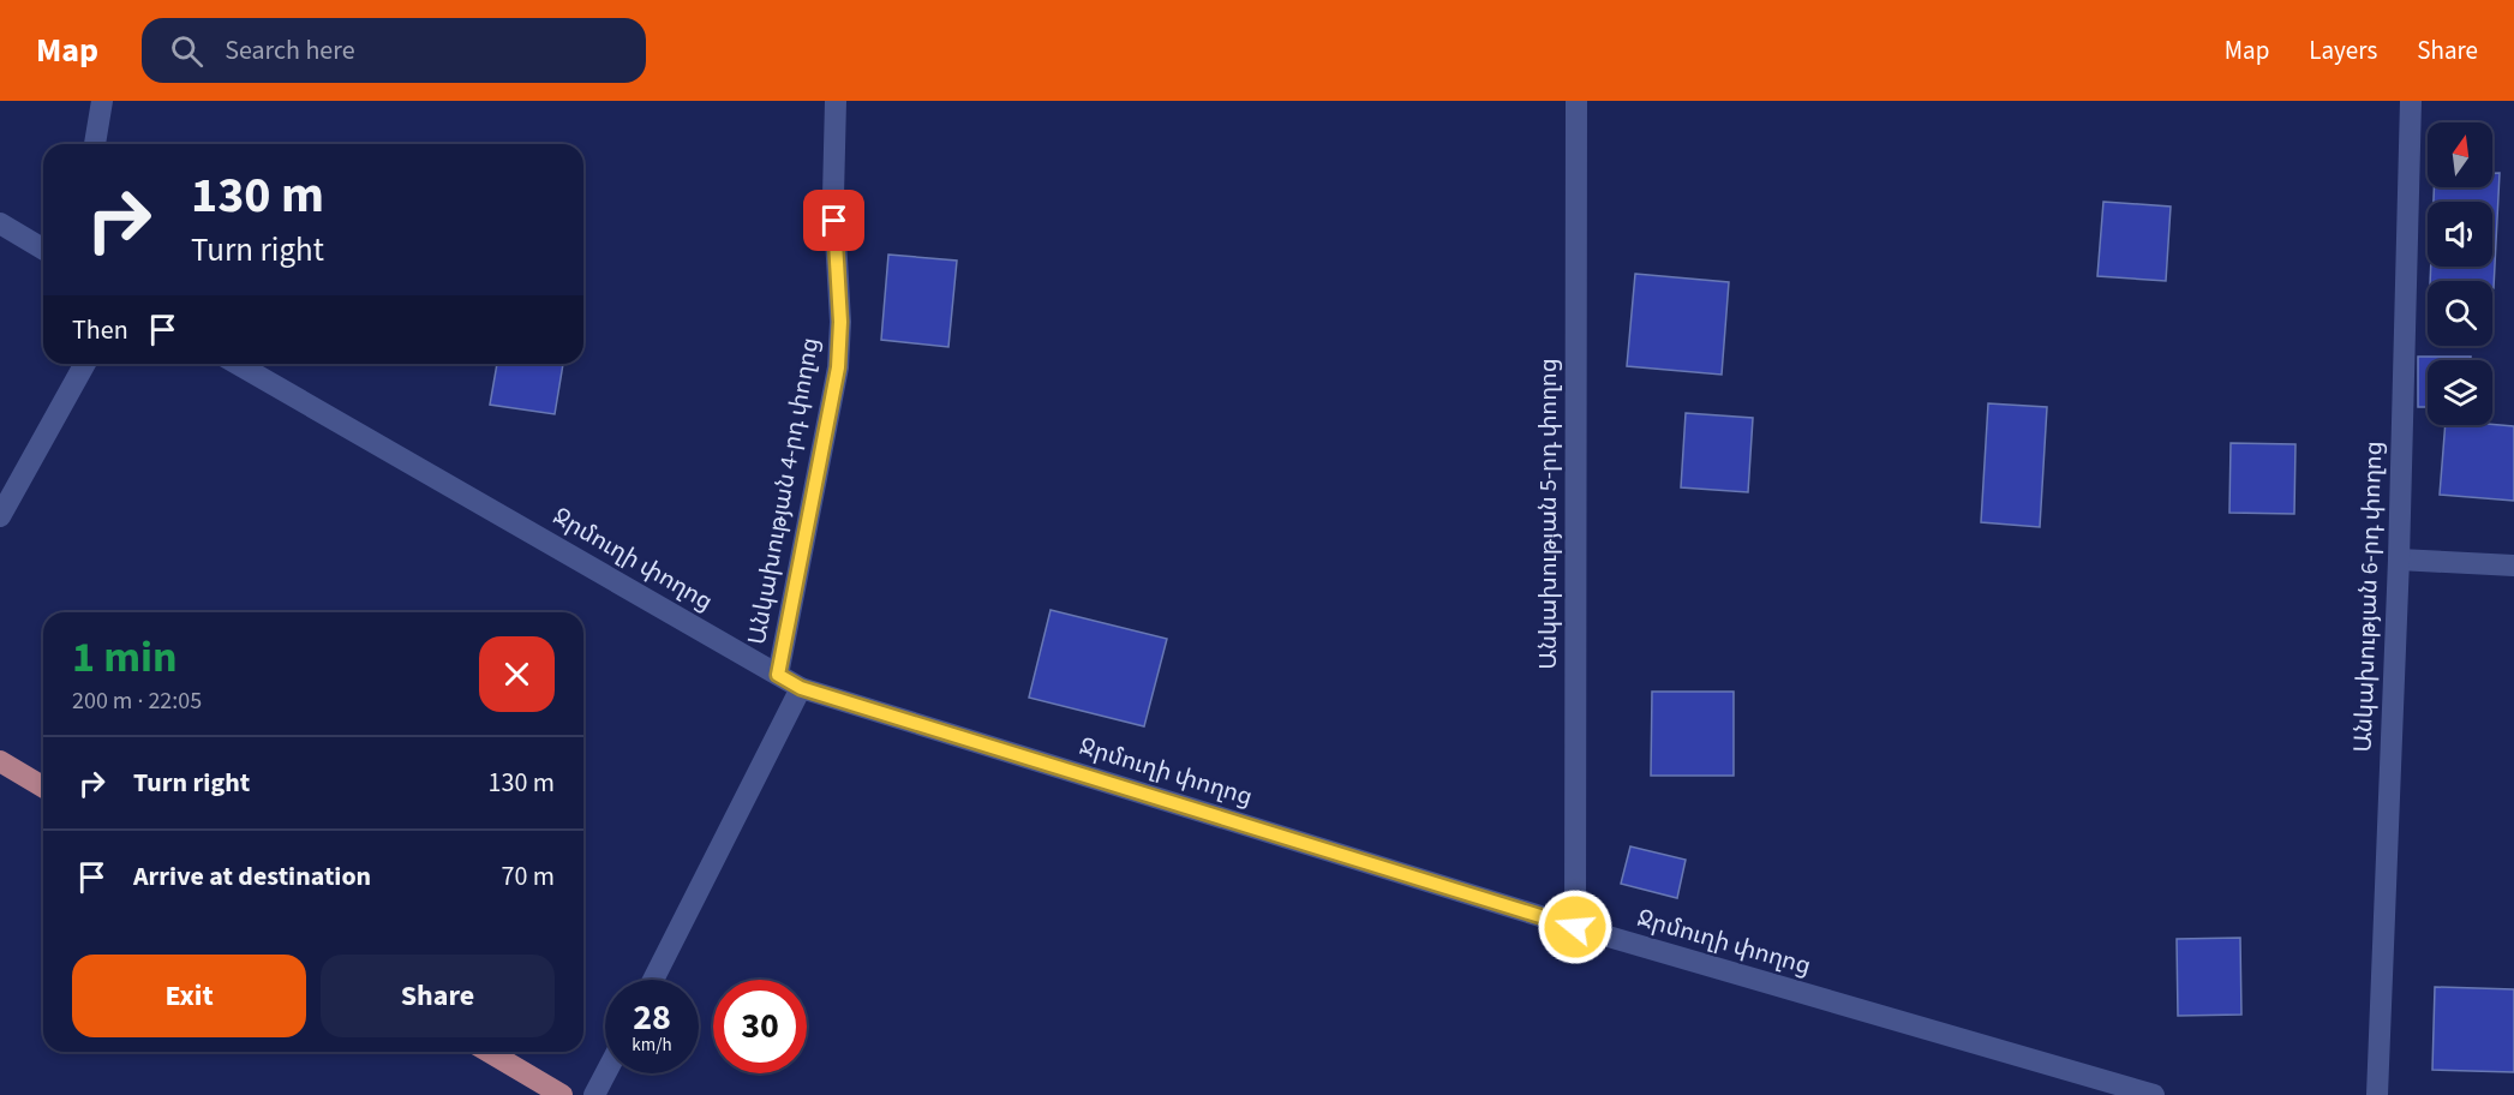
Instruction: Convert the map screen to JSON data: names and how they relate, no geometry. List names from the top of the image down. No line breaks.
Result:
{"streets":{"street":["Անկախության 4-րդ փողոց","Անկախության 5-րդ փողոց","Ջրմուղի փողոց","Անկախության 6-րդ փողոց"]},"crossings":[["Անկախության 4-րդ փողոց","Ջրմուղի փողոց"],["Անկախության 5-րդ փողոց","Ջրմուղի փողոց"]],"north":"top","page":{"header":"Map","search":"Search here","nav":["Map","Layers","Share"],"turn":["130 m","Turn right"],"then":"Then","heading":["1 min","200 m · 22:05"],"list":[{"name":"Turn right","value":"130 m"},{"name":"Arrive at destination","value":"70 m"}],"buttons":["Exit","Share"],"speed":"28 km/h","limit":"30"}}
